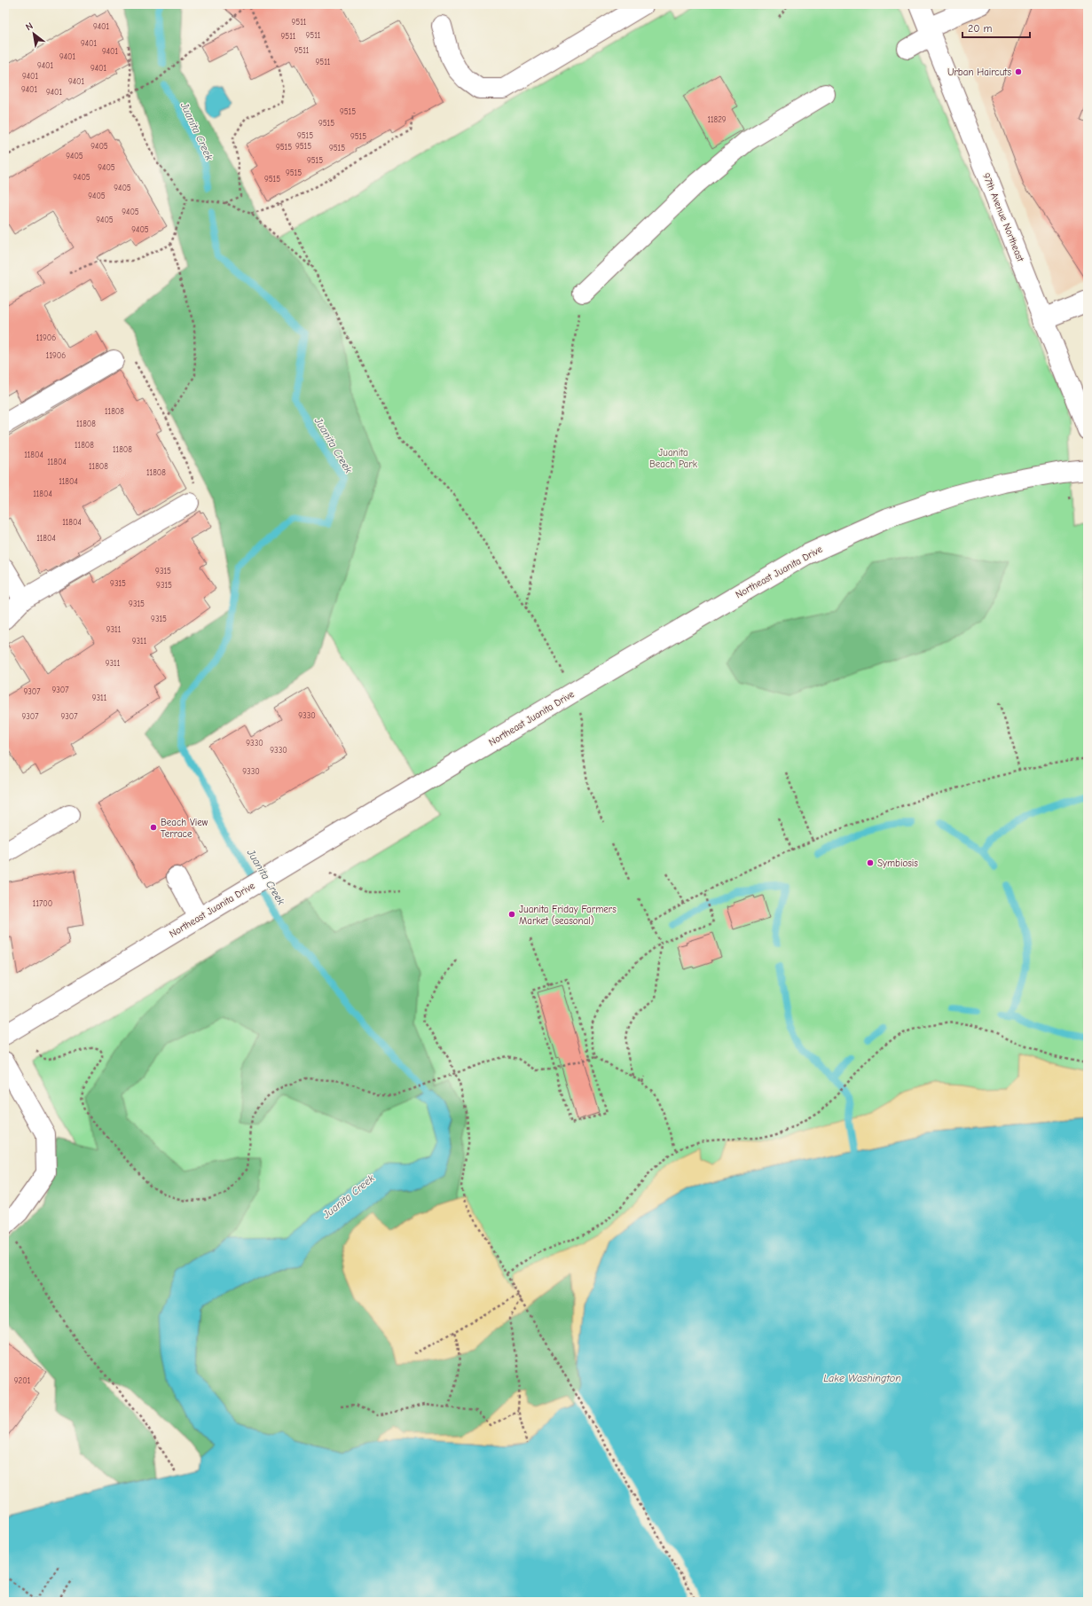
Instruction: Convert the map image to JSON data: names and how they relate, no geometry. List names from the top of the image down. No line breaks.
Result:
{"streets":{"main road":["97th Avenue Northeast","Northeast Juanita Drive"]},"water":["Juanita Creek","Lake Washington"],"parks":["Juanita Beach Park"],"places":["Urban Haircuts","Beach View Terrace","Symbiosis","Juanita Friday Farmers Market (seasonal)"],"house_numbers":["9511","9401","9511","9511","9401","9511","9401","9401","9511","9401","9401","9401","9401","9401","9401","9515","11829","9515","9515","9515","9405","9515","9515","9515","9405","9515","9405","9515","9405","9515","9405","9405","9405","9405","9405","11906","11906","11808","11808","11808","11808","11804","11804","11808","11808","11804","11804","11804","11804","9315","9315","9315","9315","9315","9311","9311","9311","9307","9307","9311","9330","9307","9307","9330","9330","9330","11700","9201"],"scale_bar":"20 m","north":"top left"}
